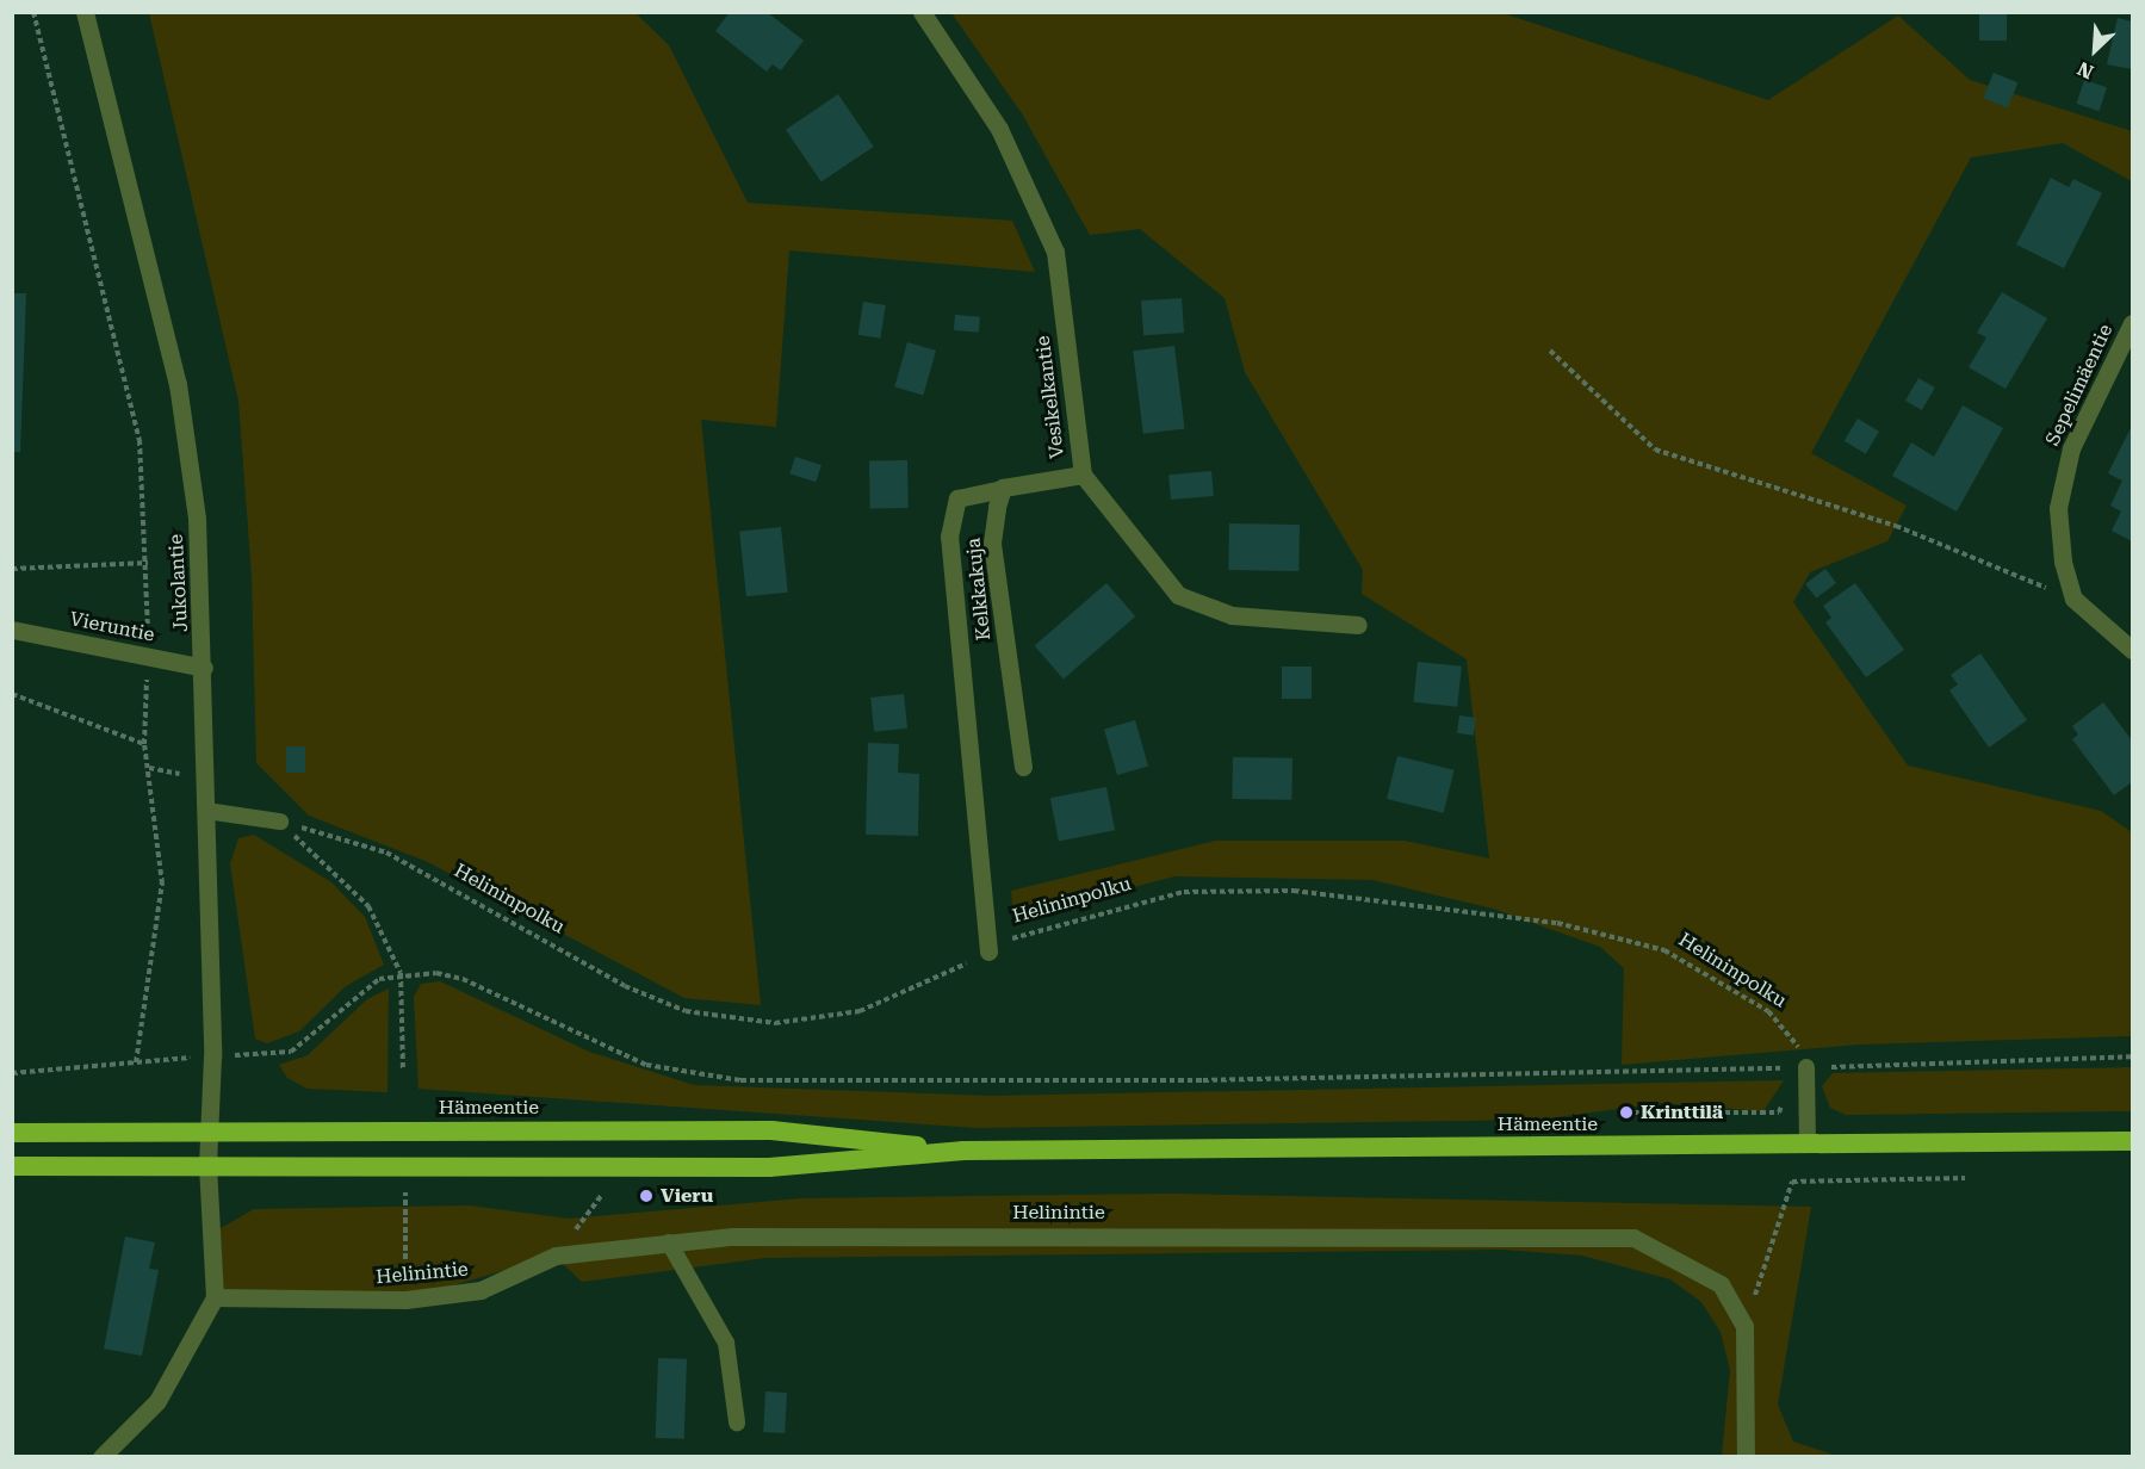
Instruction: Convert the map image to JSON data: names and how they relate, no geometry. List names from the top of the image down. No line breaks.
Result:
{"streets":{"highway":["Hämeentie"],"street":["Sepelimäentie","Vesikelkantie","Jukolantie","Kelkkakuja","Vieruntie","Helinintie"],"path":["Helininpolku"]},"crossings":[["Jukolantie","Vieruntie"],["Jukolantie","Hämeentie"],["Jukolantie","Helinintie"]],"places":["Krinttilä","Vieru"],"north":"bottom left"}
